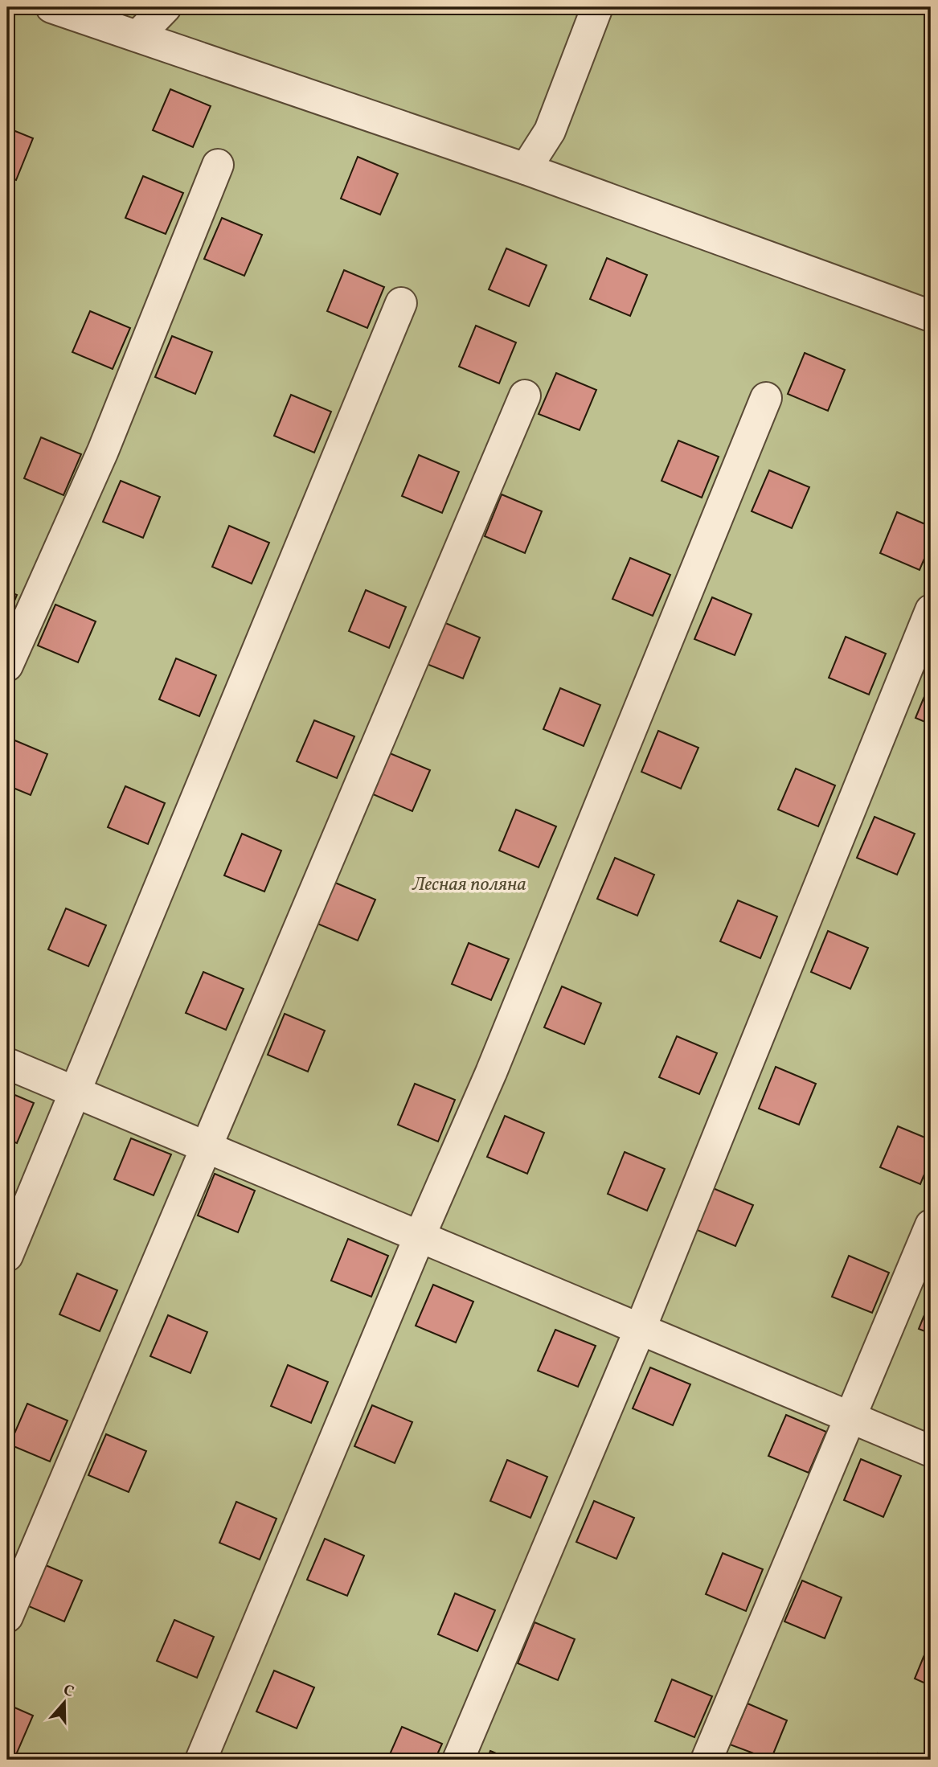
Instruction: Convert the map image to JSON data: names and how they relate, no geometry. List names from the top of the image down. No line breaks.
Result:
{"parks":["Лесная поляна"],"north":"top"}
